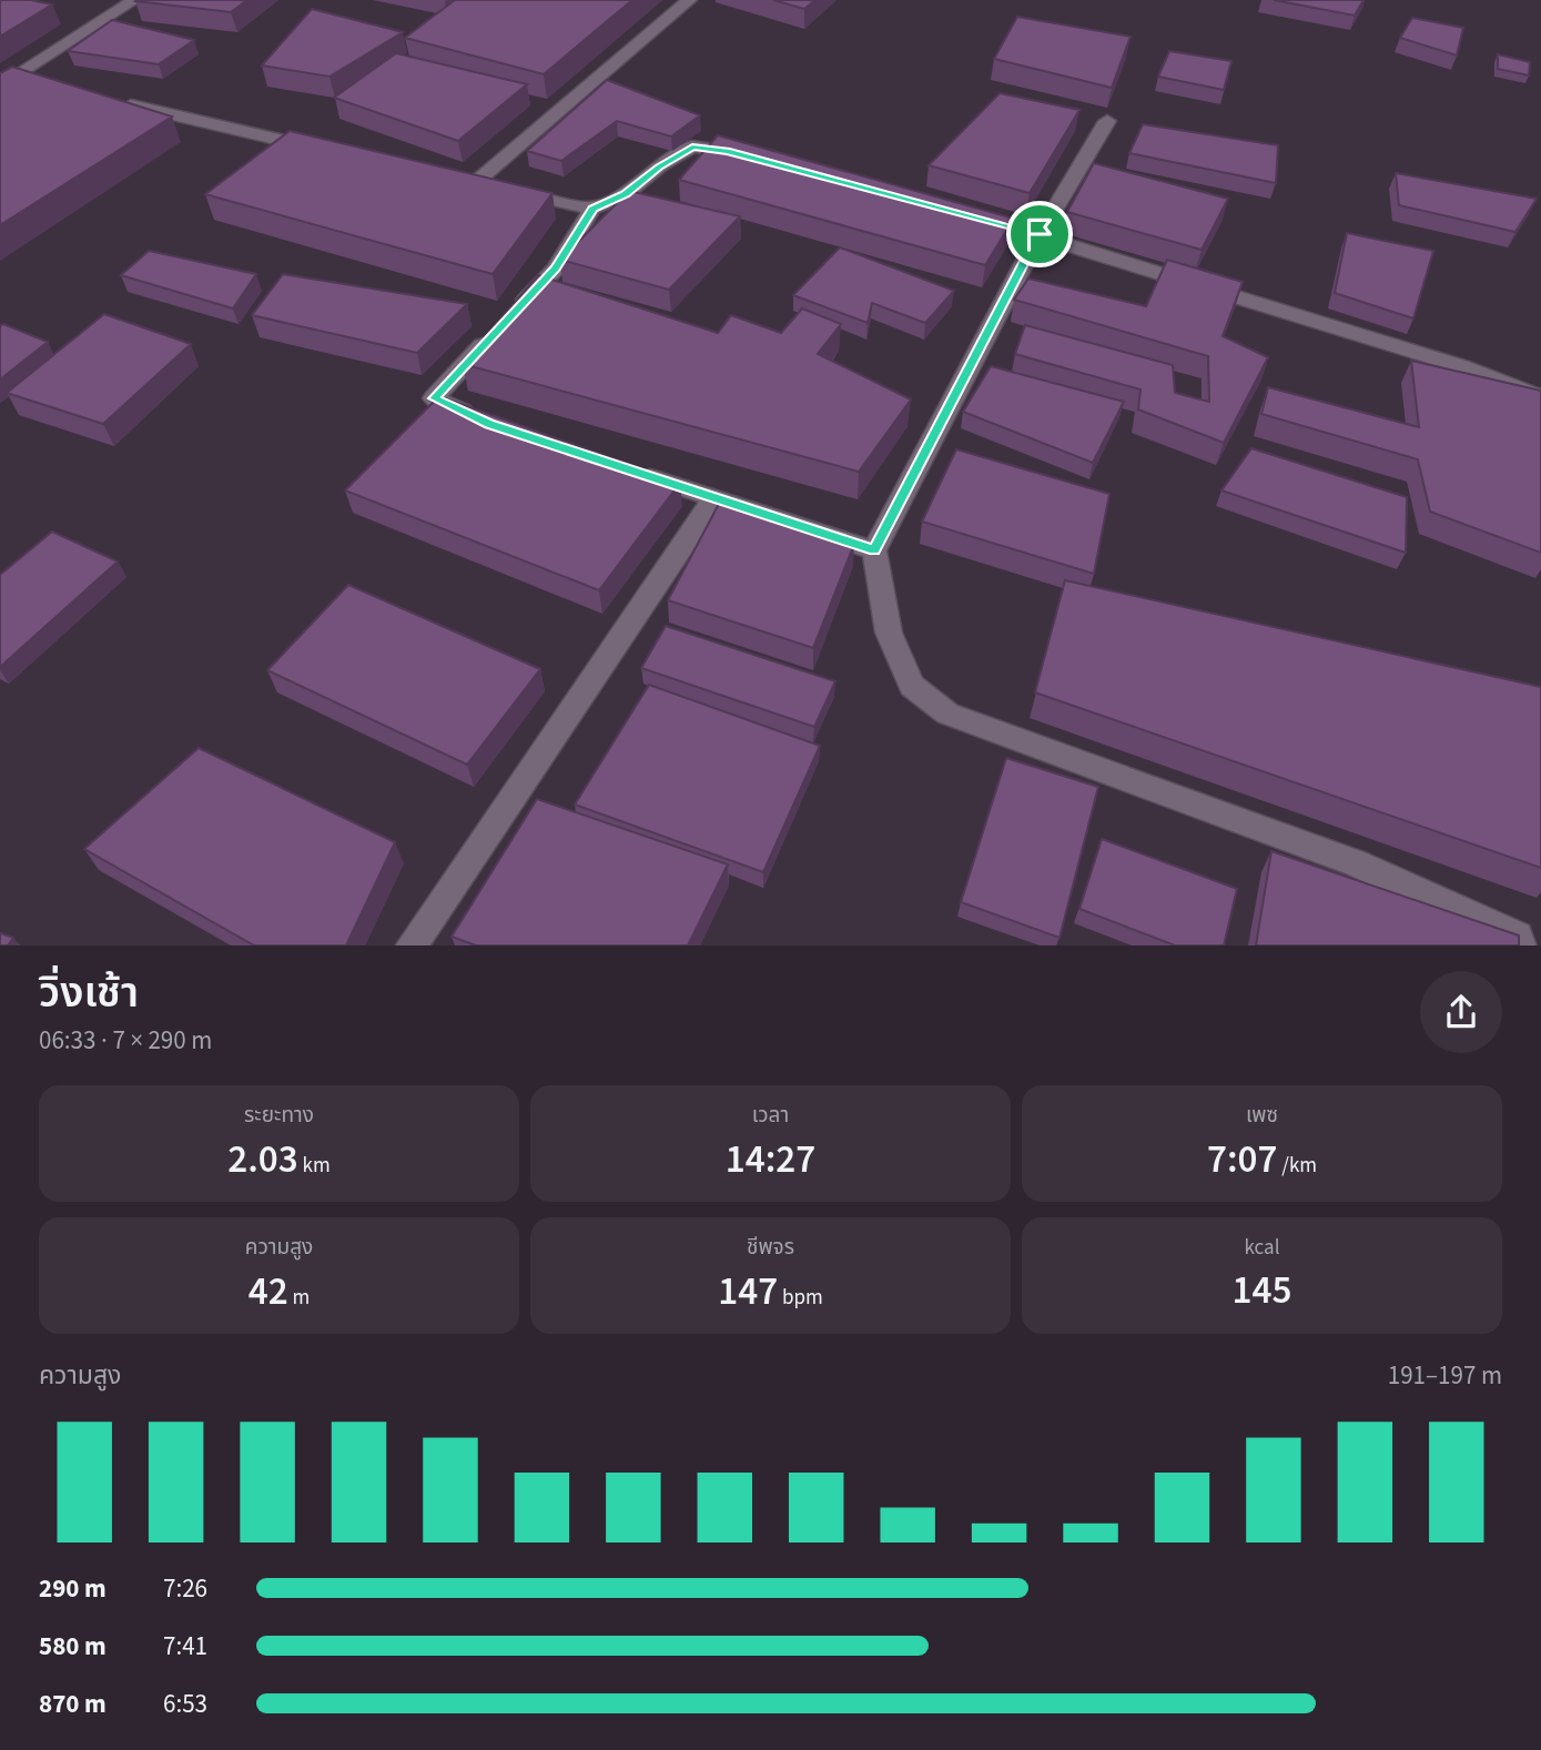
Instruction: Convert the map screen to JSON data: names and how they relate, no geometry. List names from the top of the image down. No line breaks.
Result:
{"page":{"heading":["วิ่งเช้า","06:33 · 7 × 290 m"],"stats":[["ระยะทาง","2.03 km"],["เวลา","14:27"],["เพซ","7:07 /km"],["ความสูง","42 m"],["ชีพจร","147 bpm"],["kcal","145"]],"chart":["ความสูง","191–197 m"],"list":[{"name":"290 m","note":"7:26"},{"name":"580 m","note":"7:41"},{"name":"870 m","note":"6:53"}]}}
